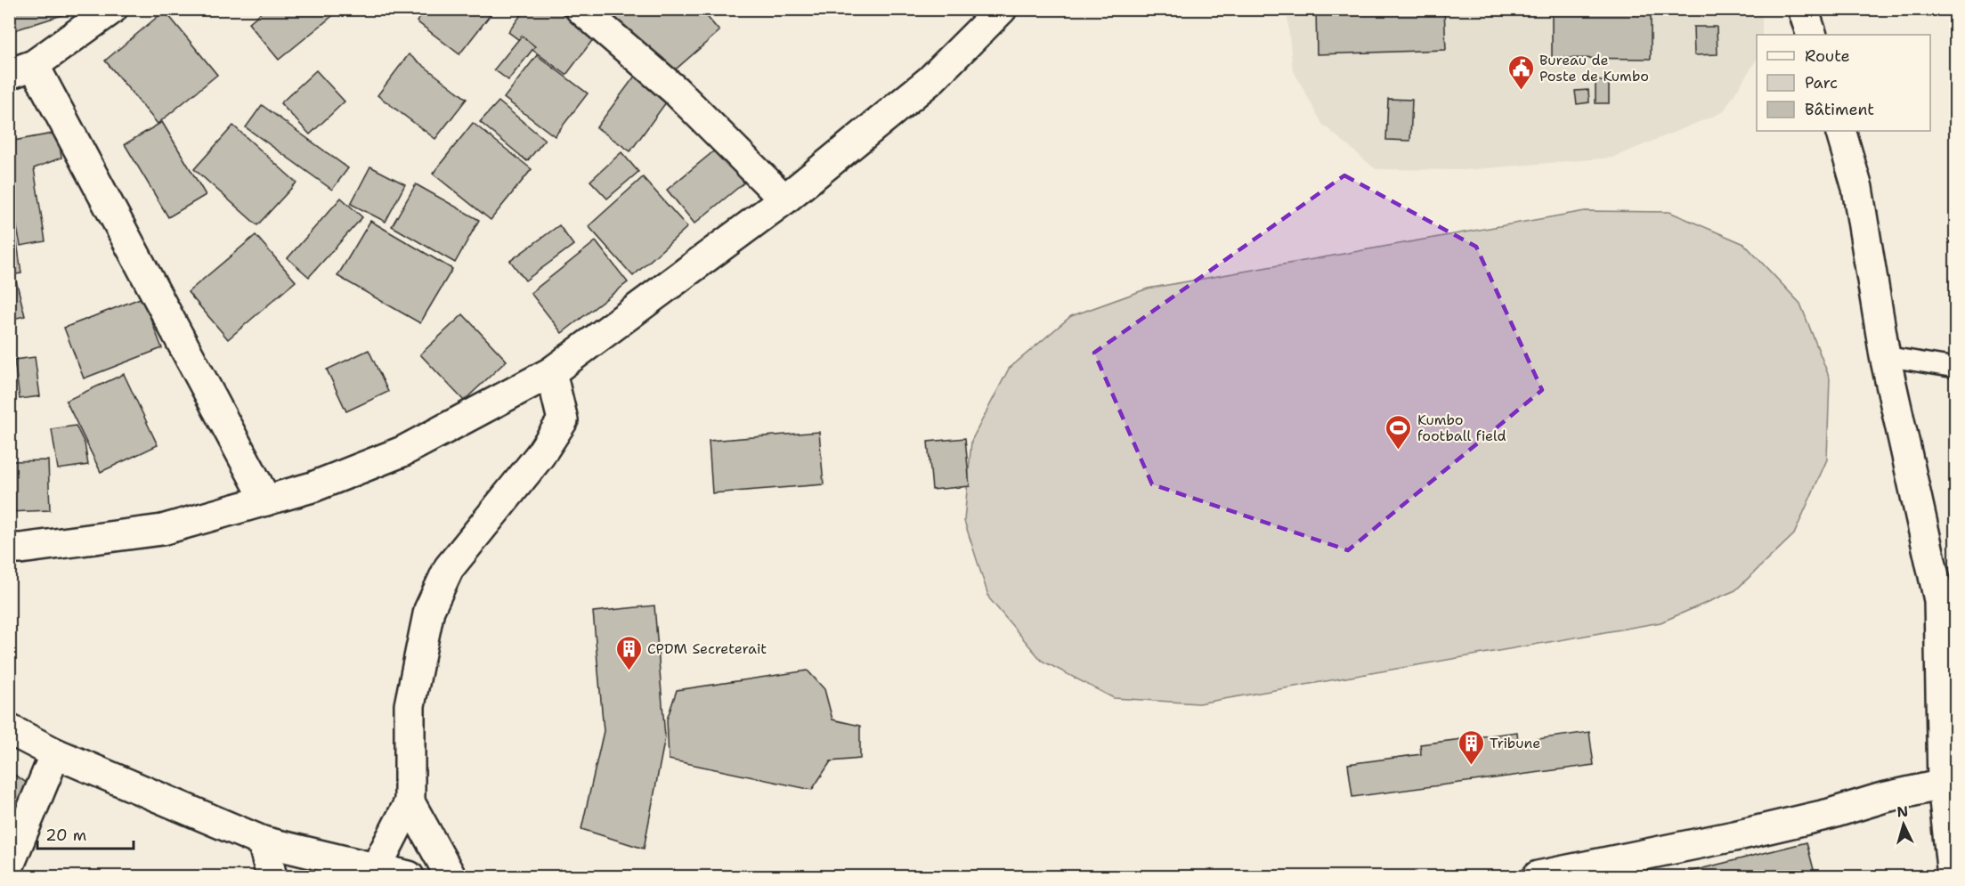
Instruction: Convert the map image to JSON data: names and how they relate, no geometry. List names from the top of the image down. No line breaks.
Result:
{"places":{"public building":["Bureau de Poste de Kumbo"],"sports":["Kumbo football field"],"building":["CPDM Secreterait","Tribune"]},"legend":["Route","Parc","Bâtiment"],"scale_bar":"20 m","north":"top"}
